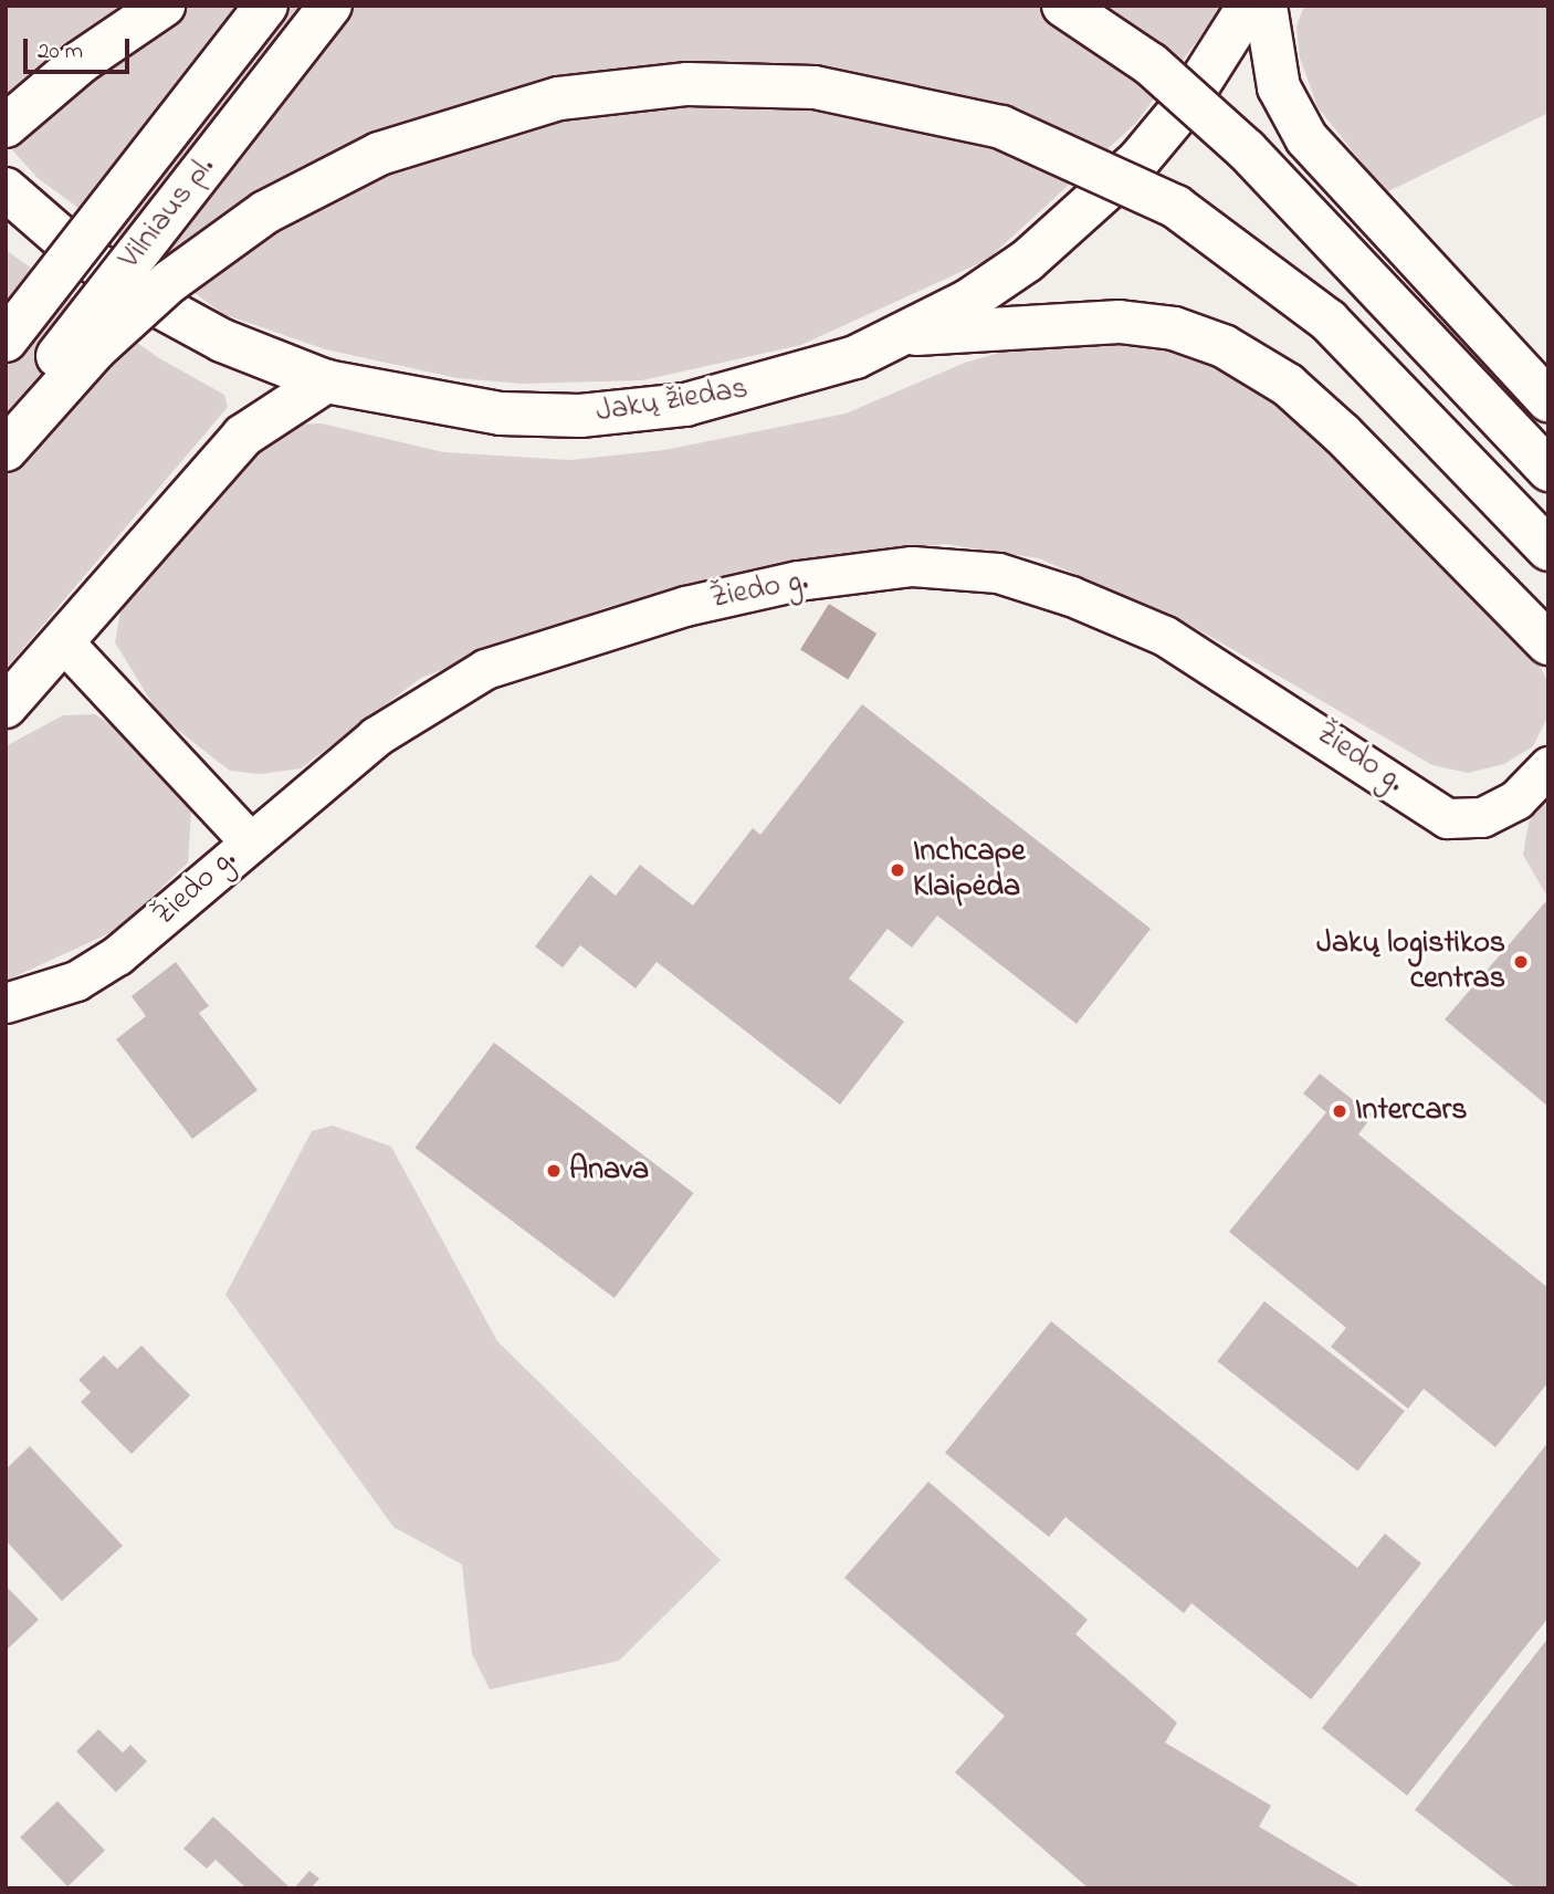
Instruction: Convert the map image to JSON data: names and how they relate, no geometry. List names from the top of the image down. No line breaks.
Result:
{"streets":{"highway":["Vilniaus pl.","Jakų žiedas"],"street":["Žiedo g."]},"places":["Inchcape Klaipėda","Jakų logistikos centras","Intercars","Anava"],"scale_bar":"20 m"}
